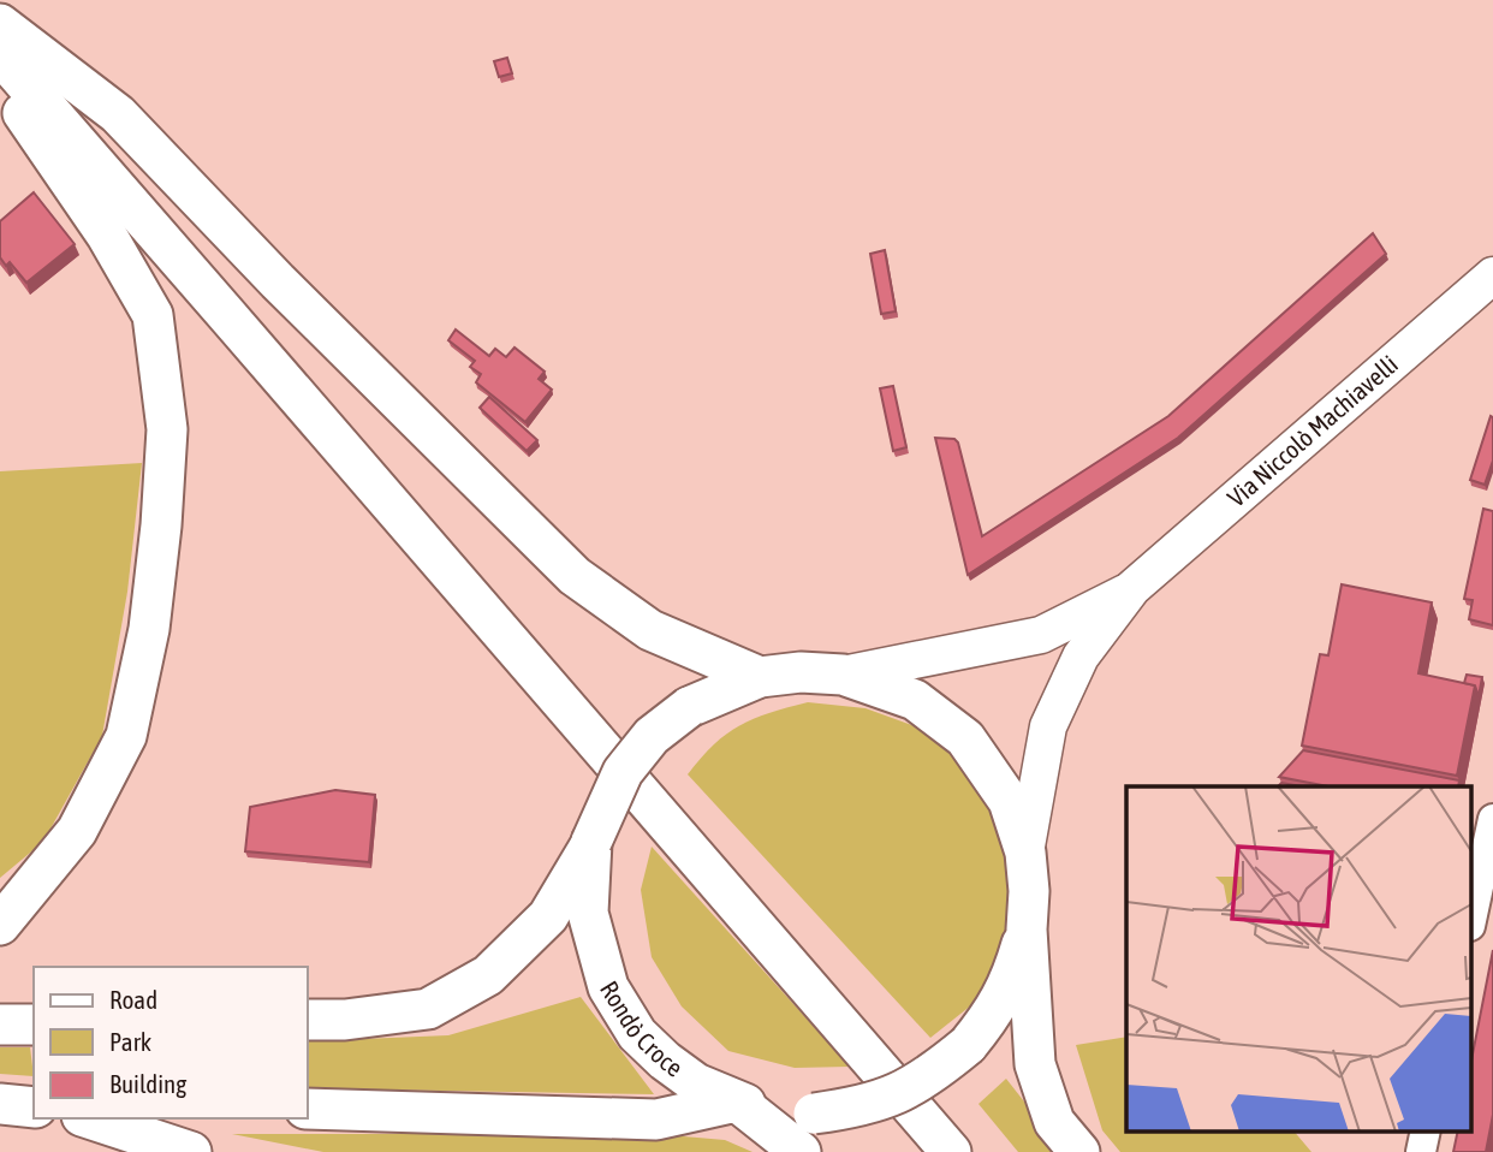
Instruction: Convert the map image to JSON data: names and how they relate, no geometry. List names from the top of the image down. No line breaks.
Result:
{"streets":{"main road":["Rondò Croce"],"street":["Via Niccolò Machiavelli"]},"legend":["Road","Park","Building"]}
